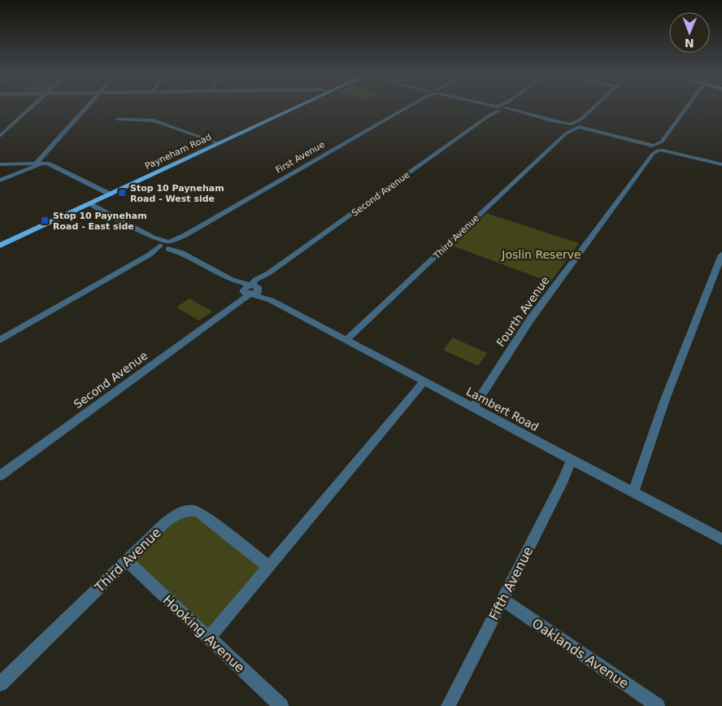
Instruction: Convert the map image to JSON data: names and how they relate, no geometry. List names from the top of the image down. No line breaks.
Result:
{"streets":{"main road":["Payneham Road"],"street":["First Avenue","Second Avenue","Third Avenue","Fourth Avenue","Lambert Road","Fifth Avenue","Hooking Avenue","Oaklands Avenue"]},"crossings":[["Payneham Road","Lambert Road"],["First Avenue","Lambert Road"],["Second Avenue","Lambert Road"],["Third Avenue","Lambert Road"],["Third Avenue","Hooking Avenue"],["Fourth Avenue","Lambert Road"],["Lambert Road","Fifth Avenue"],["Fifth Avenue","Oaklands Avenue"]],"parks":["Joslin Reserve"],"places":{"transit":["Stop 10 Payneham Road - West side","Stop 10 Payneham Road - East side"]},"north":"bottom"}
